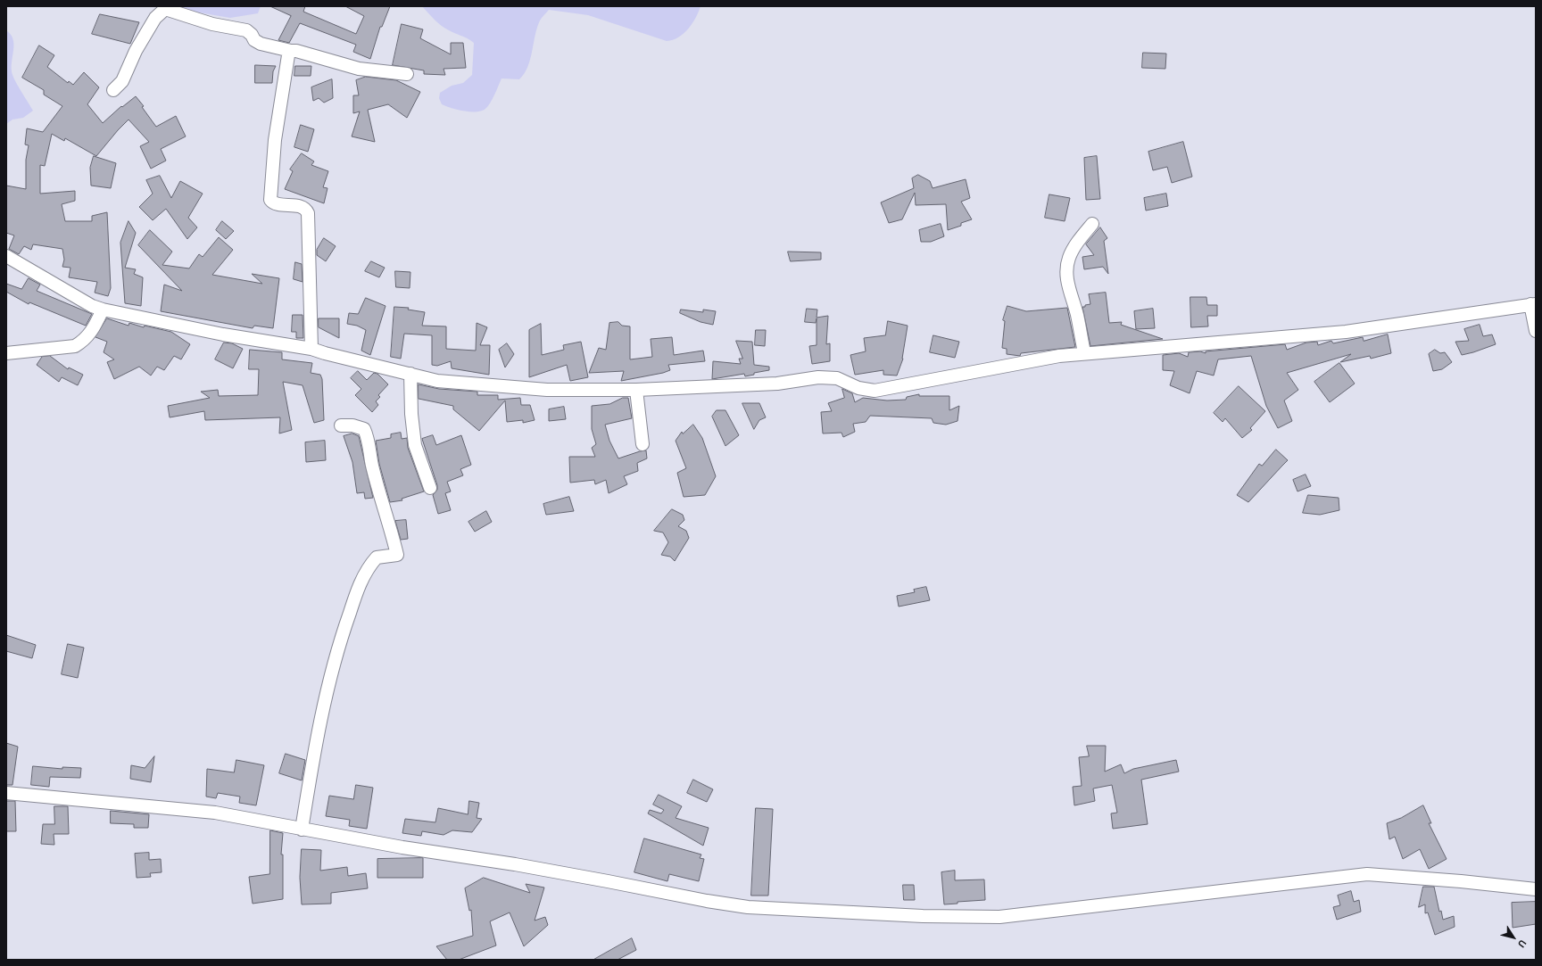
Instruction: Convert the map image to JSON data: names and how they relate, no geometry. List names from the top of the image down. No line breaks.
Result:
{"north":"bottom right"}
